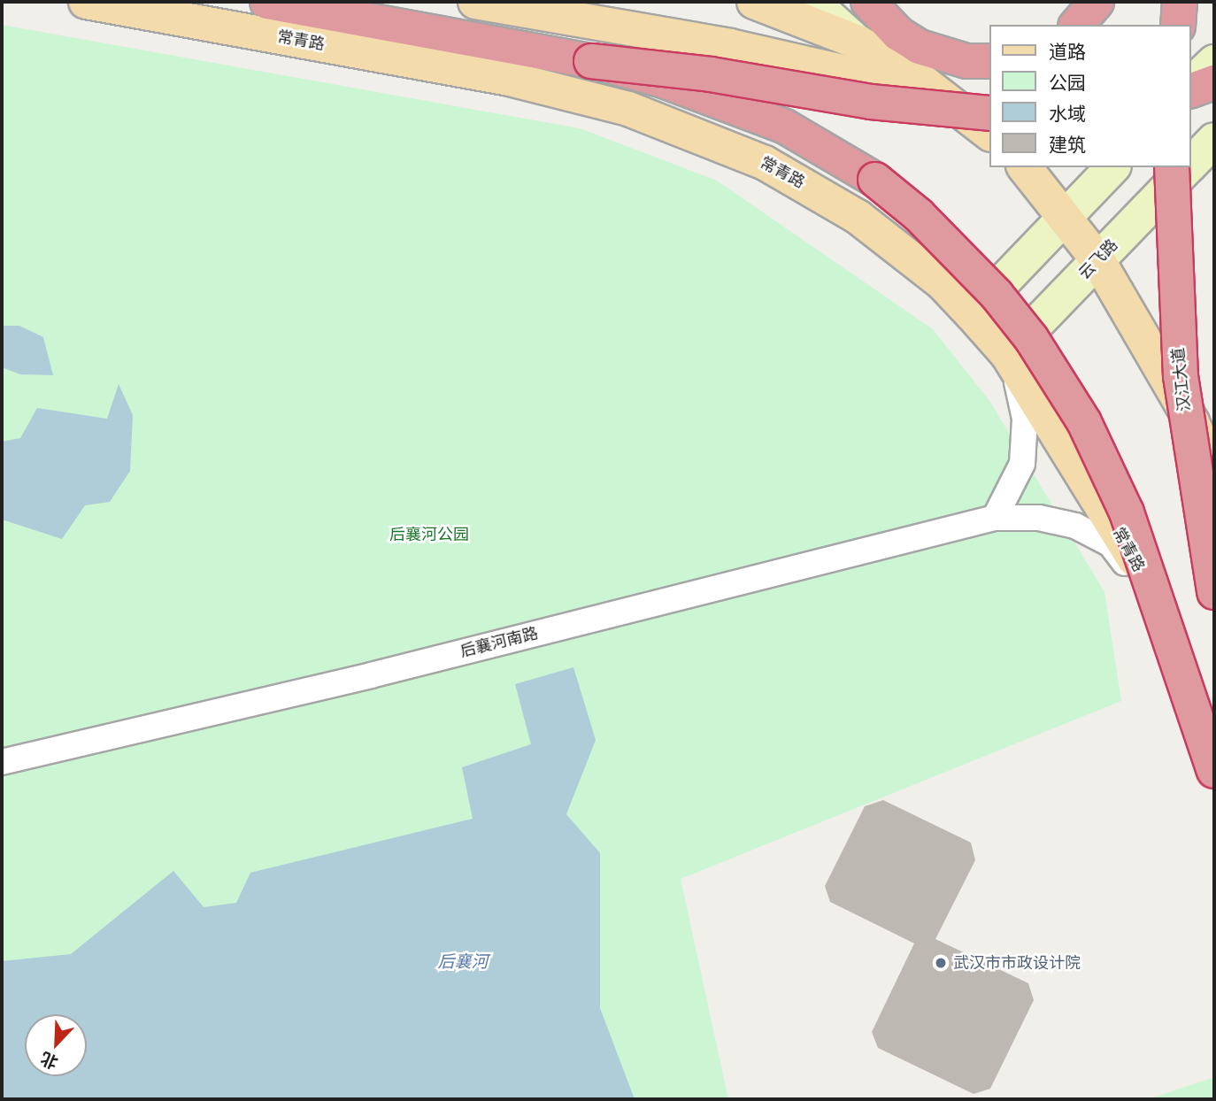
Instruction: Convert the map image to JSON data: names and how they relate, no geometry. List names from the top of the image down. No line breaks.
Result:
{"streets":{"highway":["汉江大道"],"main road":["常青路"],"street":["云飞路","后襄河南路"]},"crossings":[["常青路","云飞路"],["常青路","后襄河南路"]],"water":["后襄河"],"parks":["后襄河公园"],"places":["武汉市市政设计院"],"legend":["道路","公园","水域","建筑"],"north":"bottom left"}
